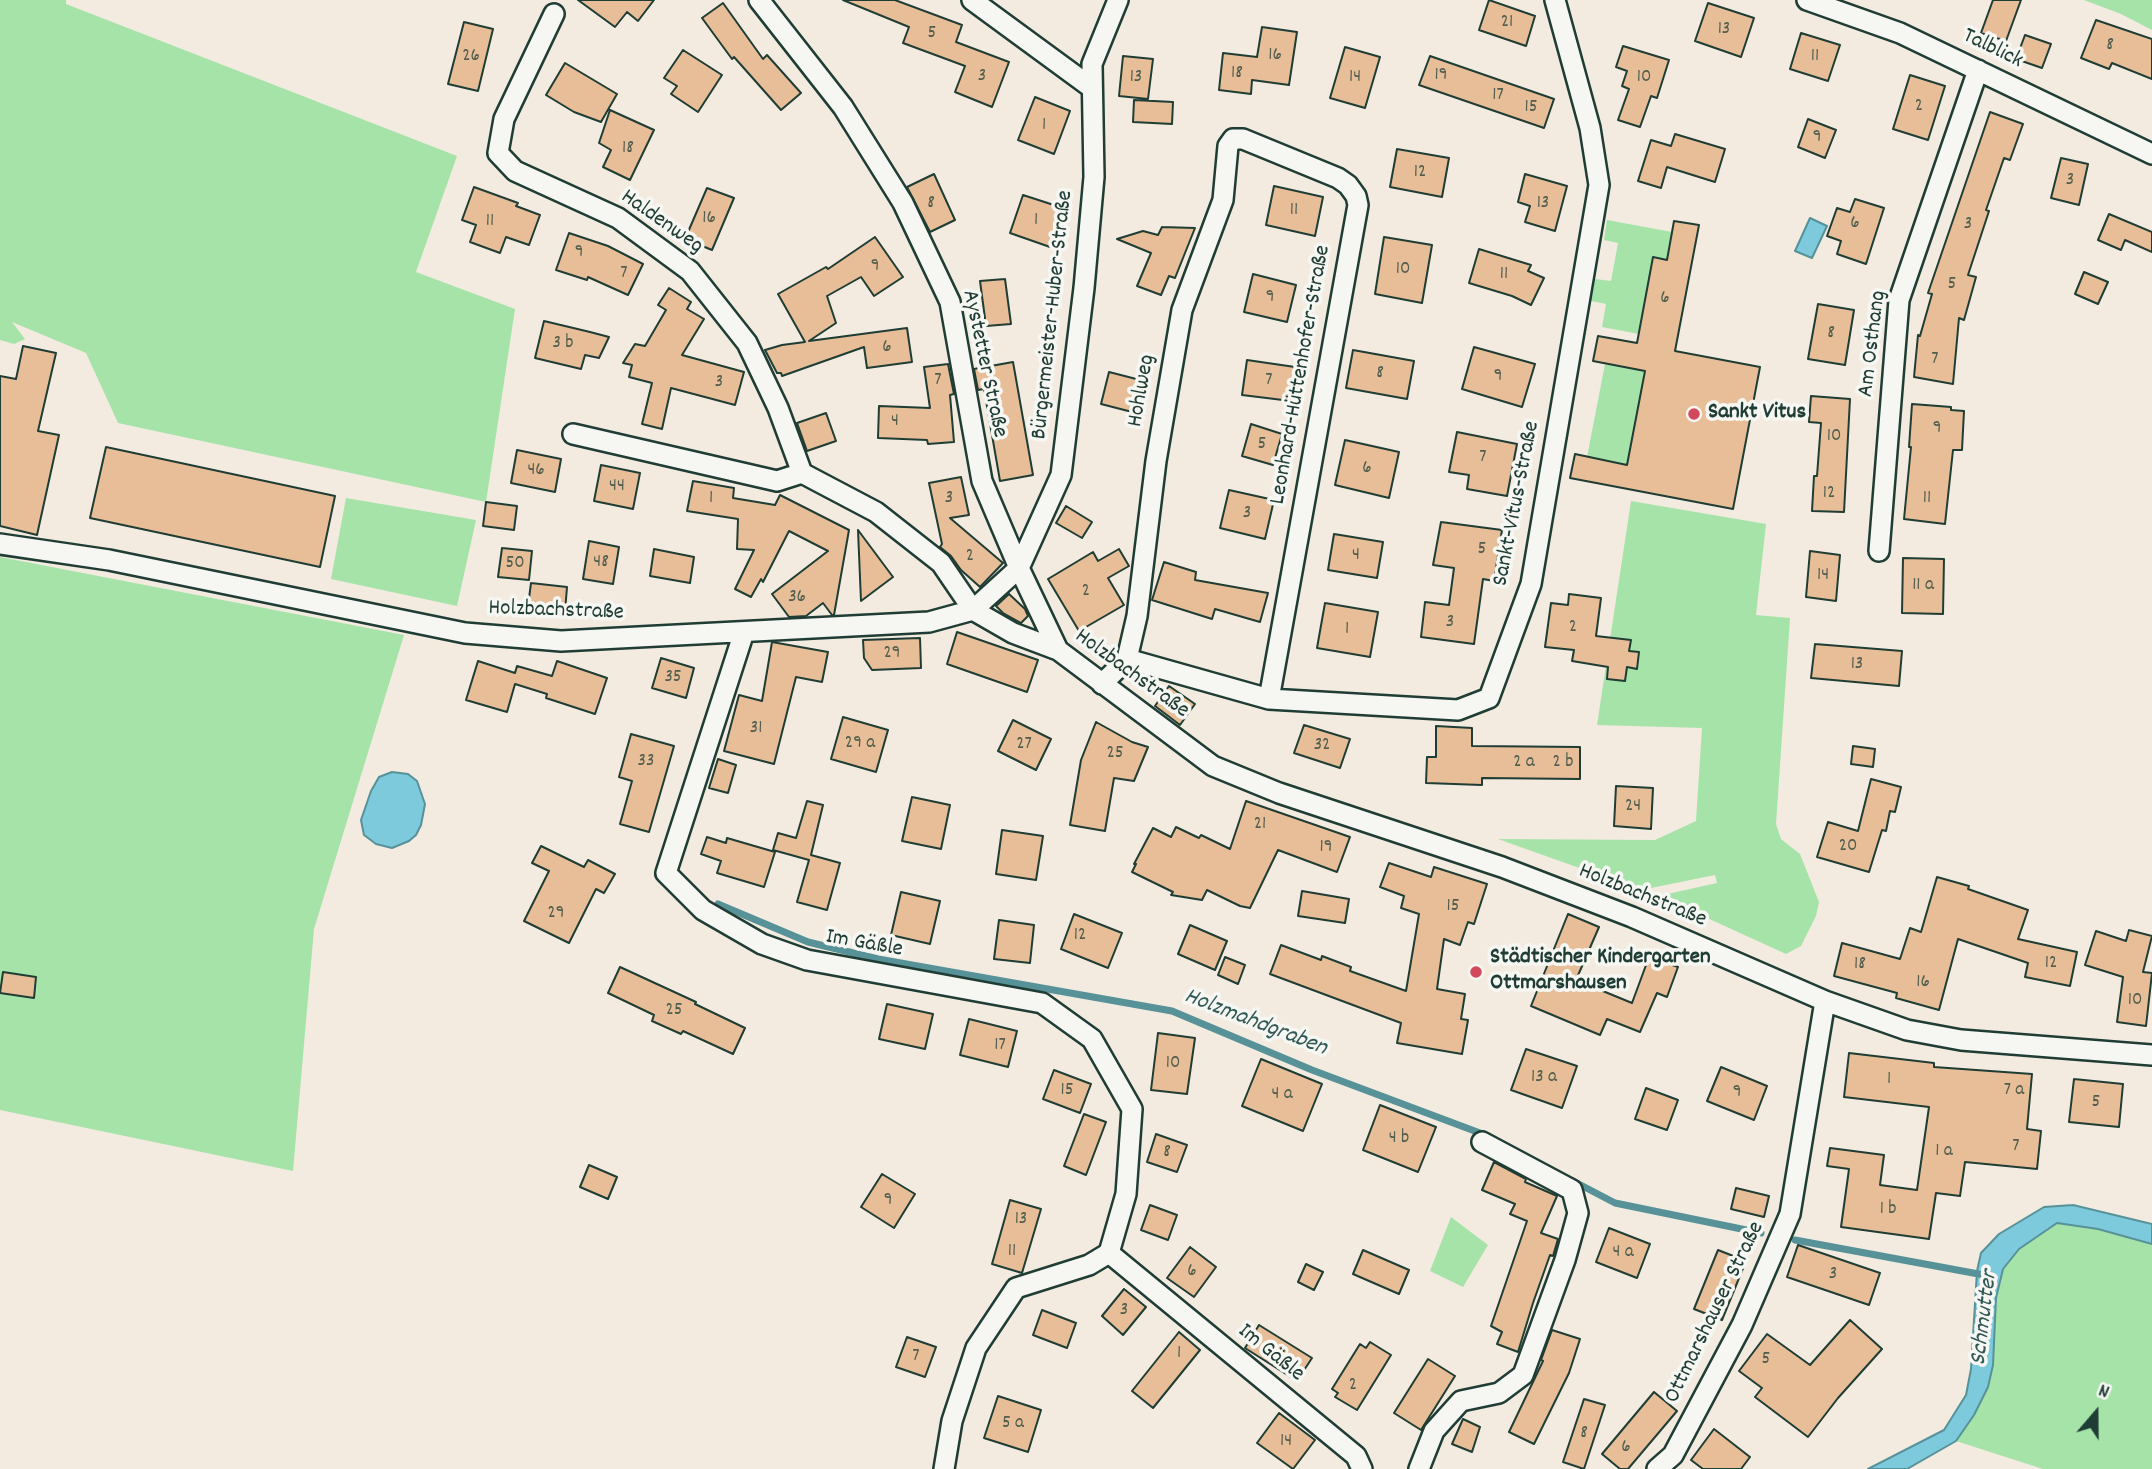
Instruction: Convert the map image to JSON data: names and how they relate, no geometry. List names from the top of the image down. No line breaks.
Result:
{"streets":{"street":["Talblick","Haldenweg","Bürgermeister-Huber-Straße","Am Osthang","Aystetter Straße","Leonhard-Hüttenhofer-Straße","Hohlweg","Sankt-Vitus-Straße","Holzbachstraße","Im Gäßle","Ottmarshauser Straße"]},"crossings":[["Talblick","Am Osthang"],["Bürgermeister-Huber-Straße","Aystetter Straße"],["Bürgermeister-Huber-Straße","Holzbachstraße"],["Aystetter Straße","Holzbachstraße"],["Leonhard-Hüttenhofer-Straße","Hohlweg"],["Leonhard-Hüttenhofer-Straße","Sankt-Vitus-Straße"],["Hohlweg","Sankt-Vitus-Straße"],["Holzbachstraße","Im Gäßle"],["Holzbachstraße","Ottmarshauser Straße"]],"water":["Holzmahdgraben","Schmutter"],"places":["Sankt Vitus","Städtischer Kindergarten Ottmarshausen"],"house_numbers":["21","13","5","8","16","26","11","18","19","3","13","14","10","17","2","15","1","9","18","12","3","8","13","11","16","1","11","6","3","9","9","10","7","11","5","9","6","8","3 b","6","7","8","9","7","7","3","4","9","10","5","7","6","46","44","12","1","3","11","3","5","4","2","48","50","14","11 a","2","36","3","2","1","29","13","35","31","29 a","27","32","25","33","2 a","2 b","24","21","20","19","15","29","12","12","18","16","10","25","17","10","13 a","1","15","7 a","9","4 a","5","4 b","7","1 a","8","9","1 b","13","11","4 a","6","3","3","1","7","5","2","5 a","8","14","6"],"north":"top"}
